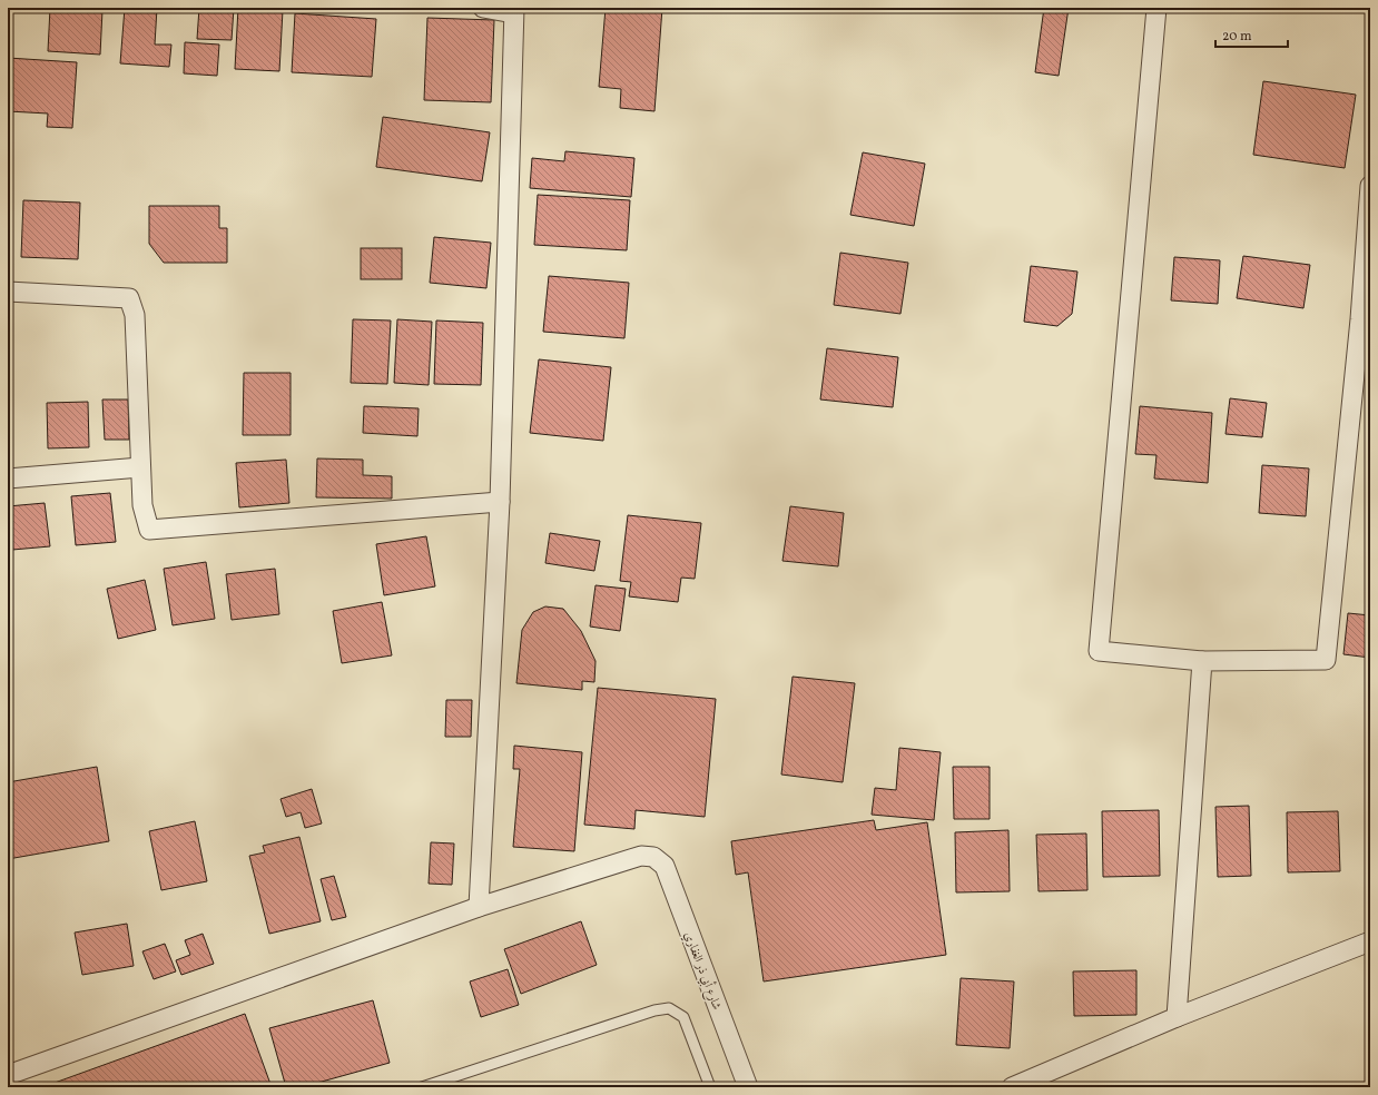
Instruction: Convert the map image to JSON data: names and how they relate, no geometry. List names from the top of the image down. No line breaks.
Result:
{"streets":{"street":["شارع أبي ذر الغفاري"]},"scale_bar":"20 m"}
